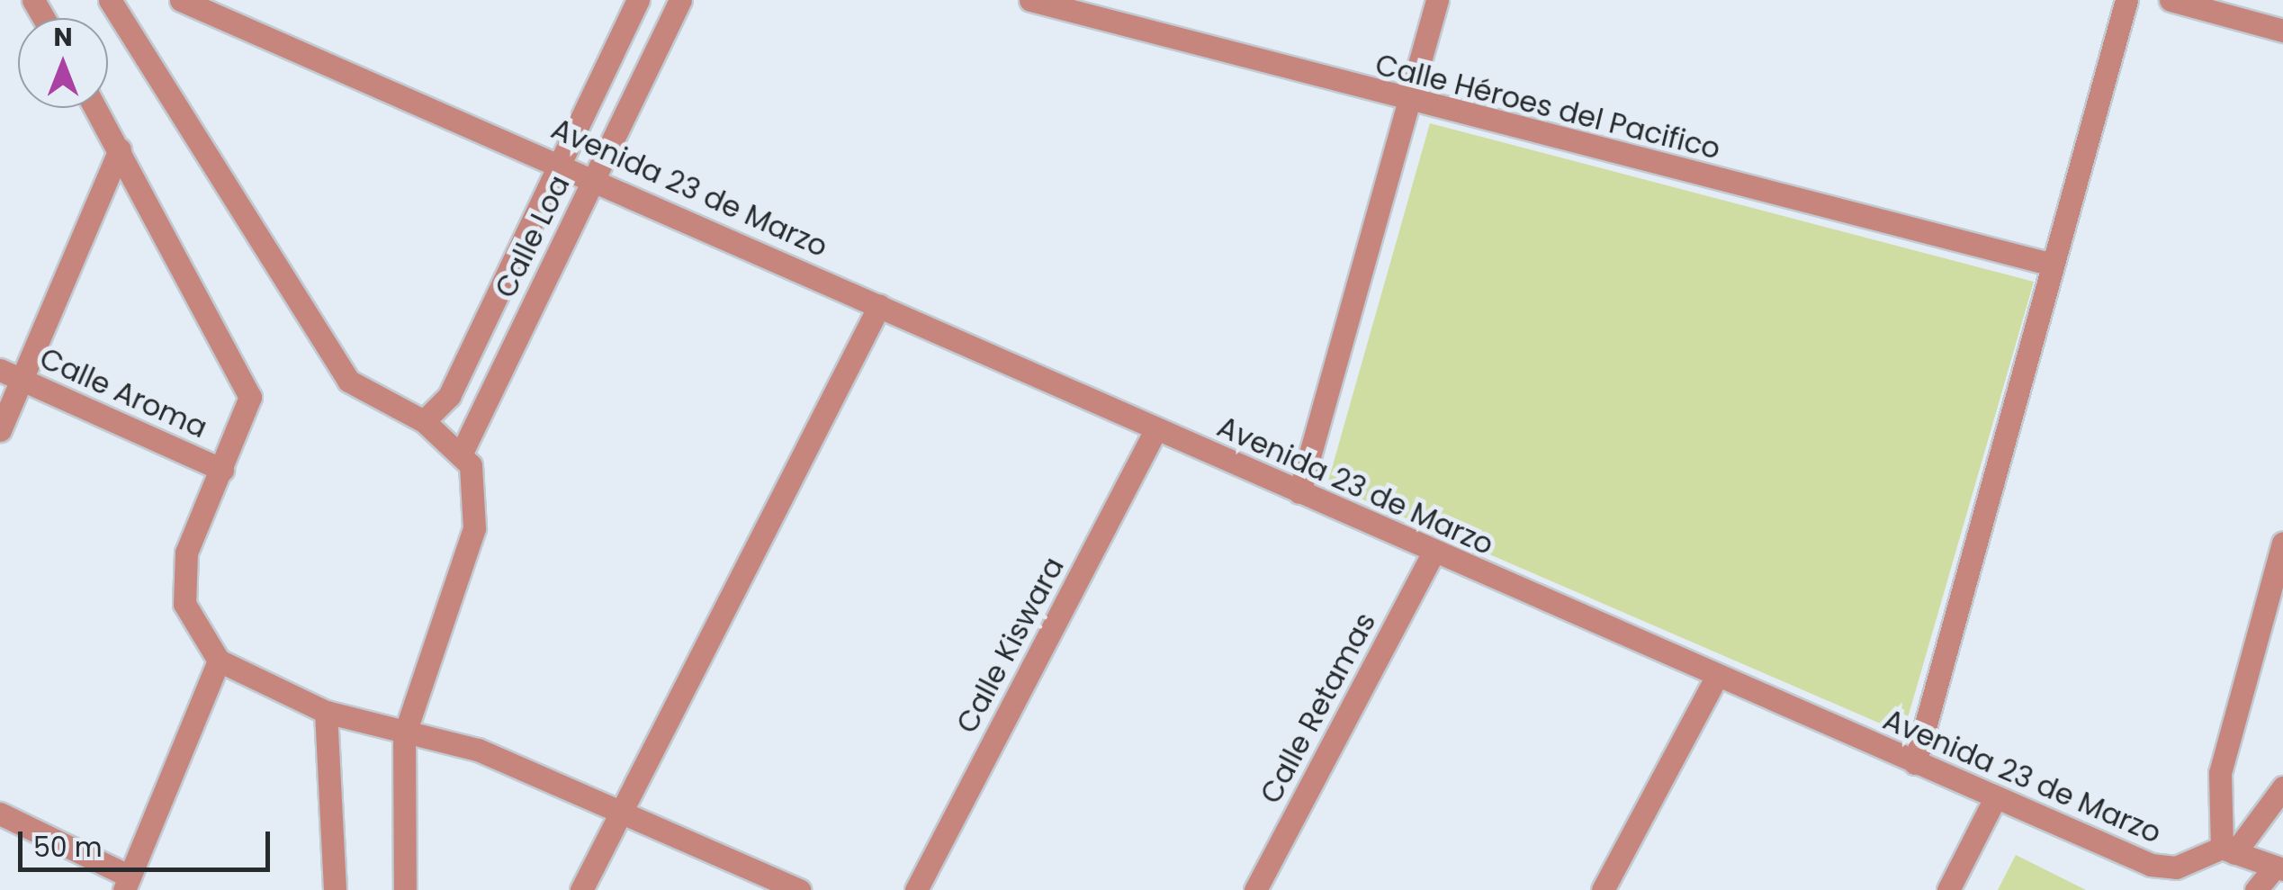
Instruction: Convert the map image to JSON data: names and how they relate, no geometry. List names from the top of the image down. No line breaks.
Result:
{"streets":{"street":["Calle Héroes del Pacifico","Avenida 23 de Marzo","Calle Loa","Calle Aroma","Calle Kiswara","Calle Retamas"]},"crossings":[["Avenida 23 de Marzo","Calle Loa"],["Avenida 23 de Marzo","Calle Kiswara"],["Avenida 23 de Marzo","Calle Retamas"]],"scale_bar":"50 m","north":"top"}
